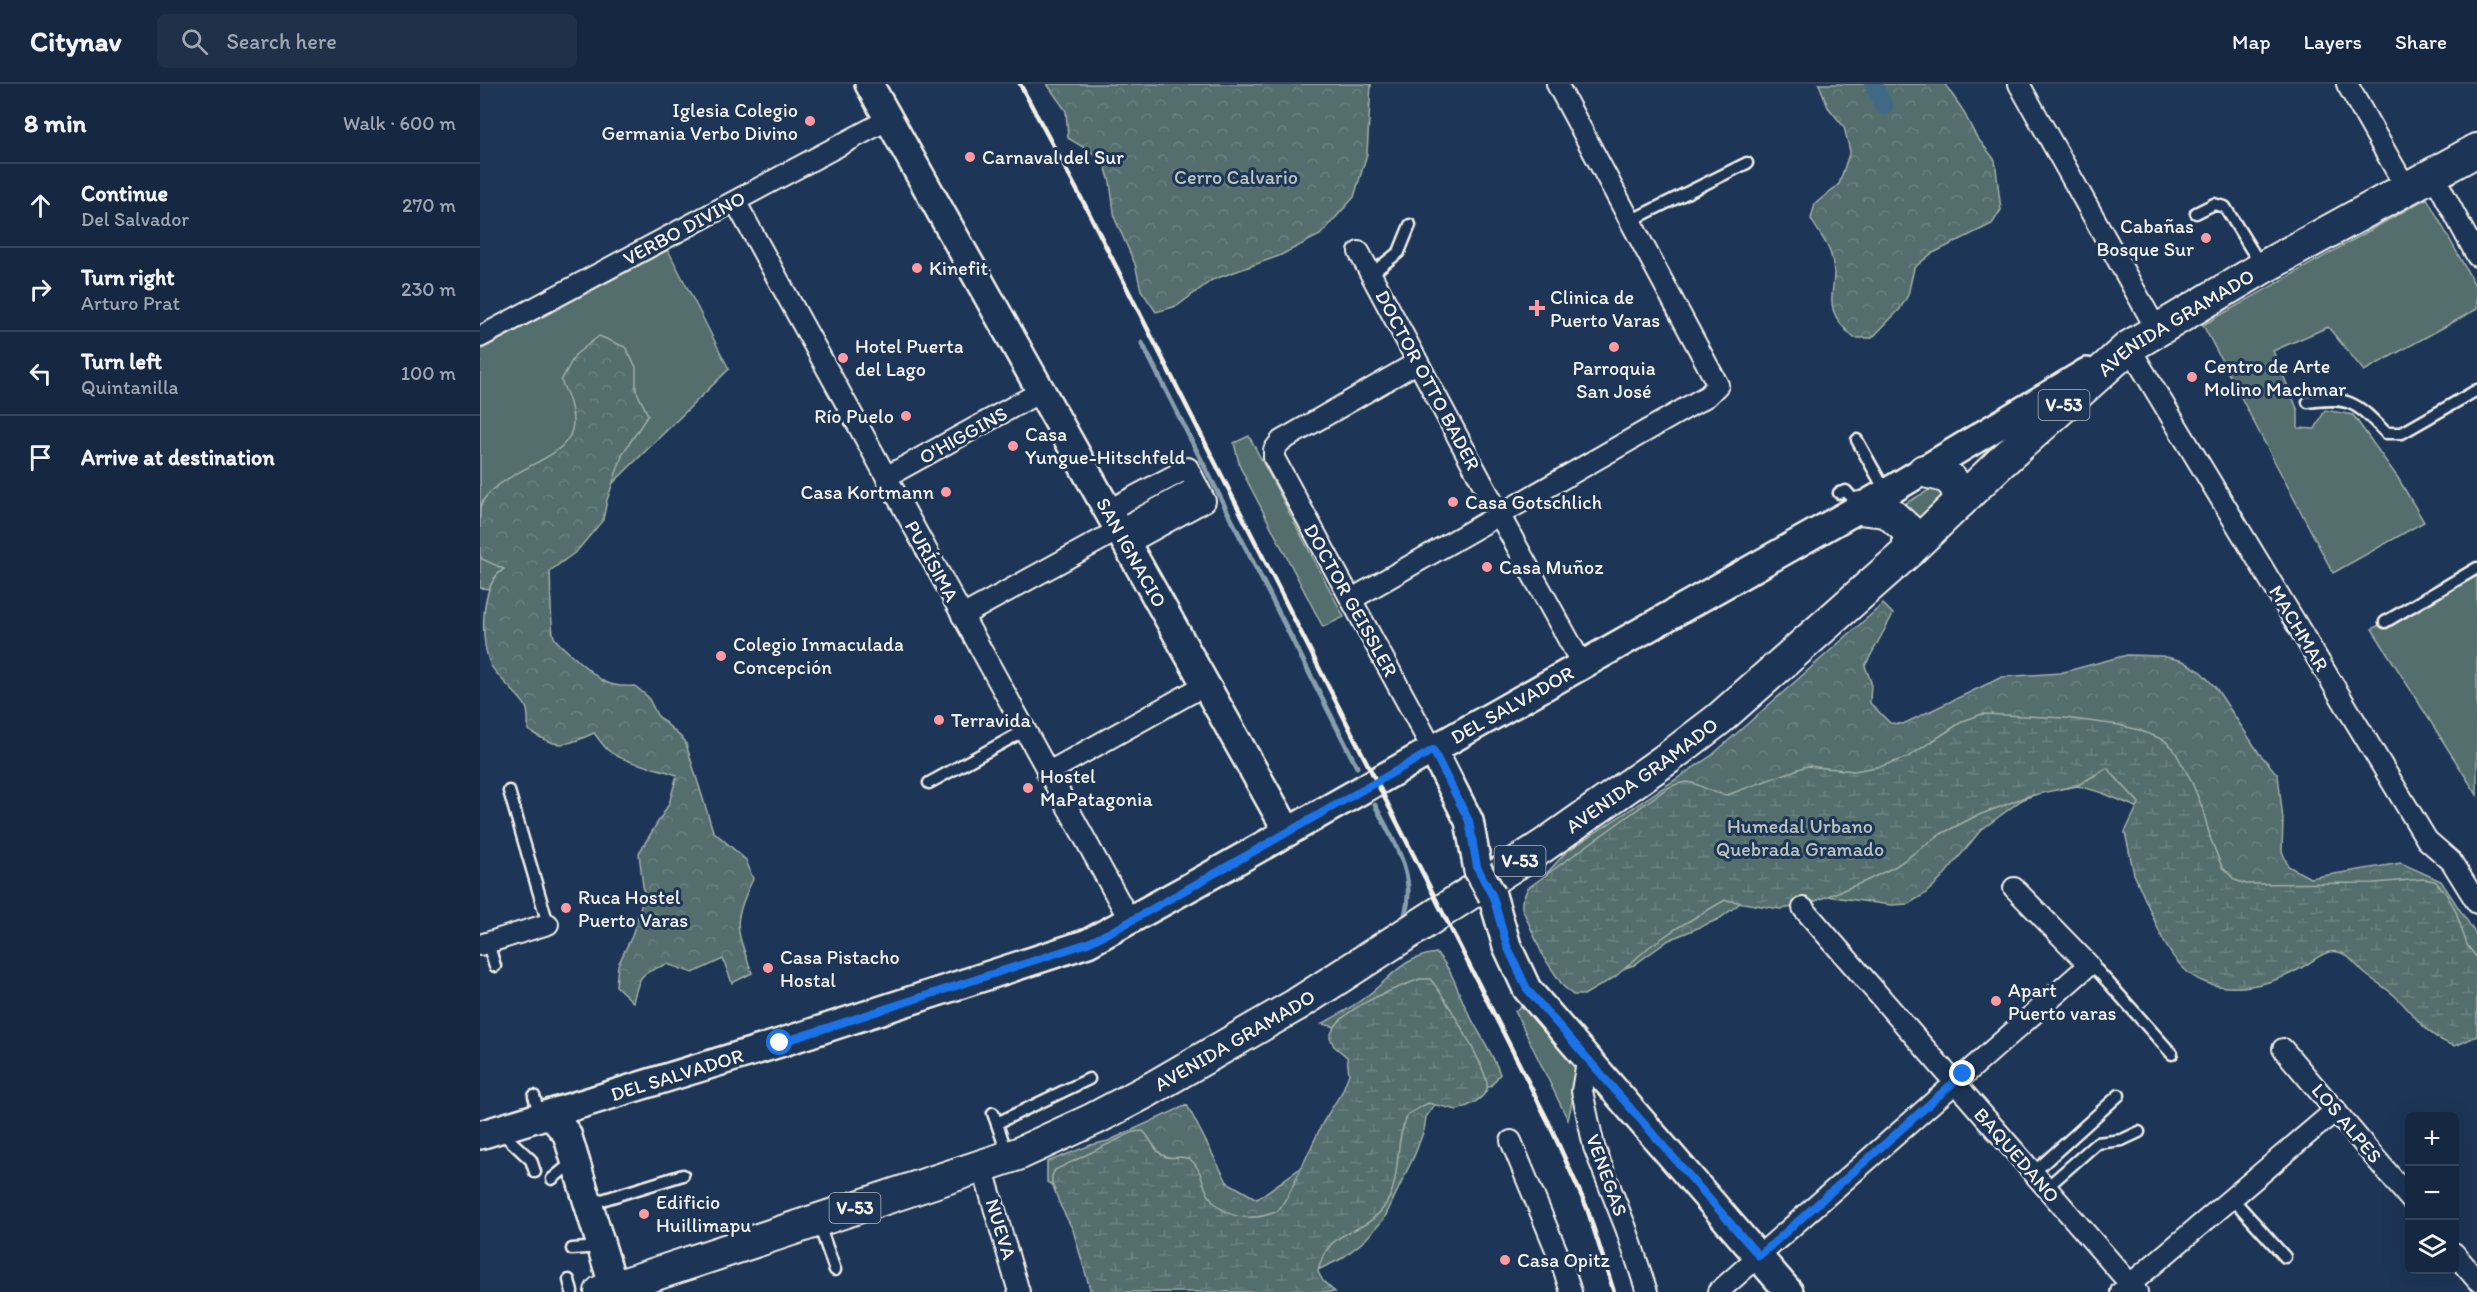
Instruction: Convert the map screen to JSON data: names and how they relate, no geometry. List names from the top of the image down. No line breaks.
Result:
{"streets":{"main road":["AVENIDA GRAMADO","V-53","SAN IGNACIO","DEL SALVADOR"],"street":["VERBO DIVINO","DOCTOR OTTO BADER","O'HIGGINS","PURÍSIMA","DOCTOR GEISSLER","MACHMAR","LOS ALPES","BAQUEDANO","VENEGAS","NUEVA"]},"crossings":[["VERBO DIVINO","SAN IGNACIO"],["VERBO DIVINO","PURÍSIMA"],["AVENIDA GRAMADO","MACHMAR"],["AVENIDA GRAMADO","DEL SALVADOR"],["AVENIDA GRAMADO","NUEVA"],["DOCTOR OTTO BADER","DOCTOR GEISSLER"],["DOCTOR OTTO BADER","DEL SALVADOR"],["O'HIGGINS","SAN IGNACIO"],["O'HIGGINS","PURÍSIMA"],["SAN IGNACIO","DEL SALVADOR"],["PURÍSIMA","DEL SALVADOR"],["DOCTOR GEISSLER","DEL SALVADOR"],["MACHMAR","DEL SALVADOR"]],"parks":["Cerro Calvario","Humedal Urbano Quebrada Gramado"],"places":{"other":["Iglesia Colegio Germania Verbo Divino","Carnaval del Sur","Cabañas Bosque Sur","Kinefit","Parroquia San José","Hotel Puerta del Lago","Centro de Arte Molino Machmar","Río Puelo","Casa Yungue-Hitschfeld","Casa Kortmann","Casa Gotschlich","Casa Muñoz","Colegio Inmaculada Concepción","Terravida","Hostel MaPatagonia","Ruca Hostel Puerto Varas","Casa Pistacho Hostal","Apart Puerto varas","Edificio Huillimapu","Casa Opitz"],"health":["Clinica de Puerto Varas"]},"page":{"header":"Citynav","search":"Search here","nav":["Map","Layers","Share"],"heading":["8 min","Walk · 600 m"],"list":[["Continue","Del Salvador","270 m"],["Turn right","Arturo Prat","230 m"],["Turn left","Quintanilla","100 m"],"Arrive at destination"],"map_buttons":["+","−"]}}
